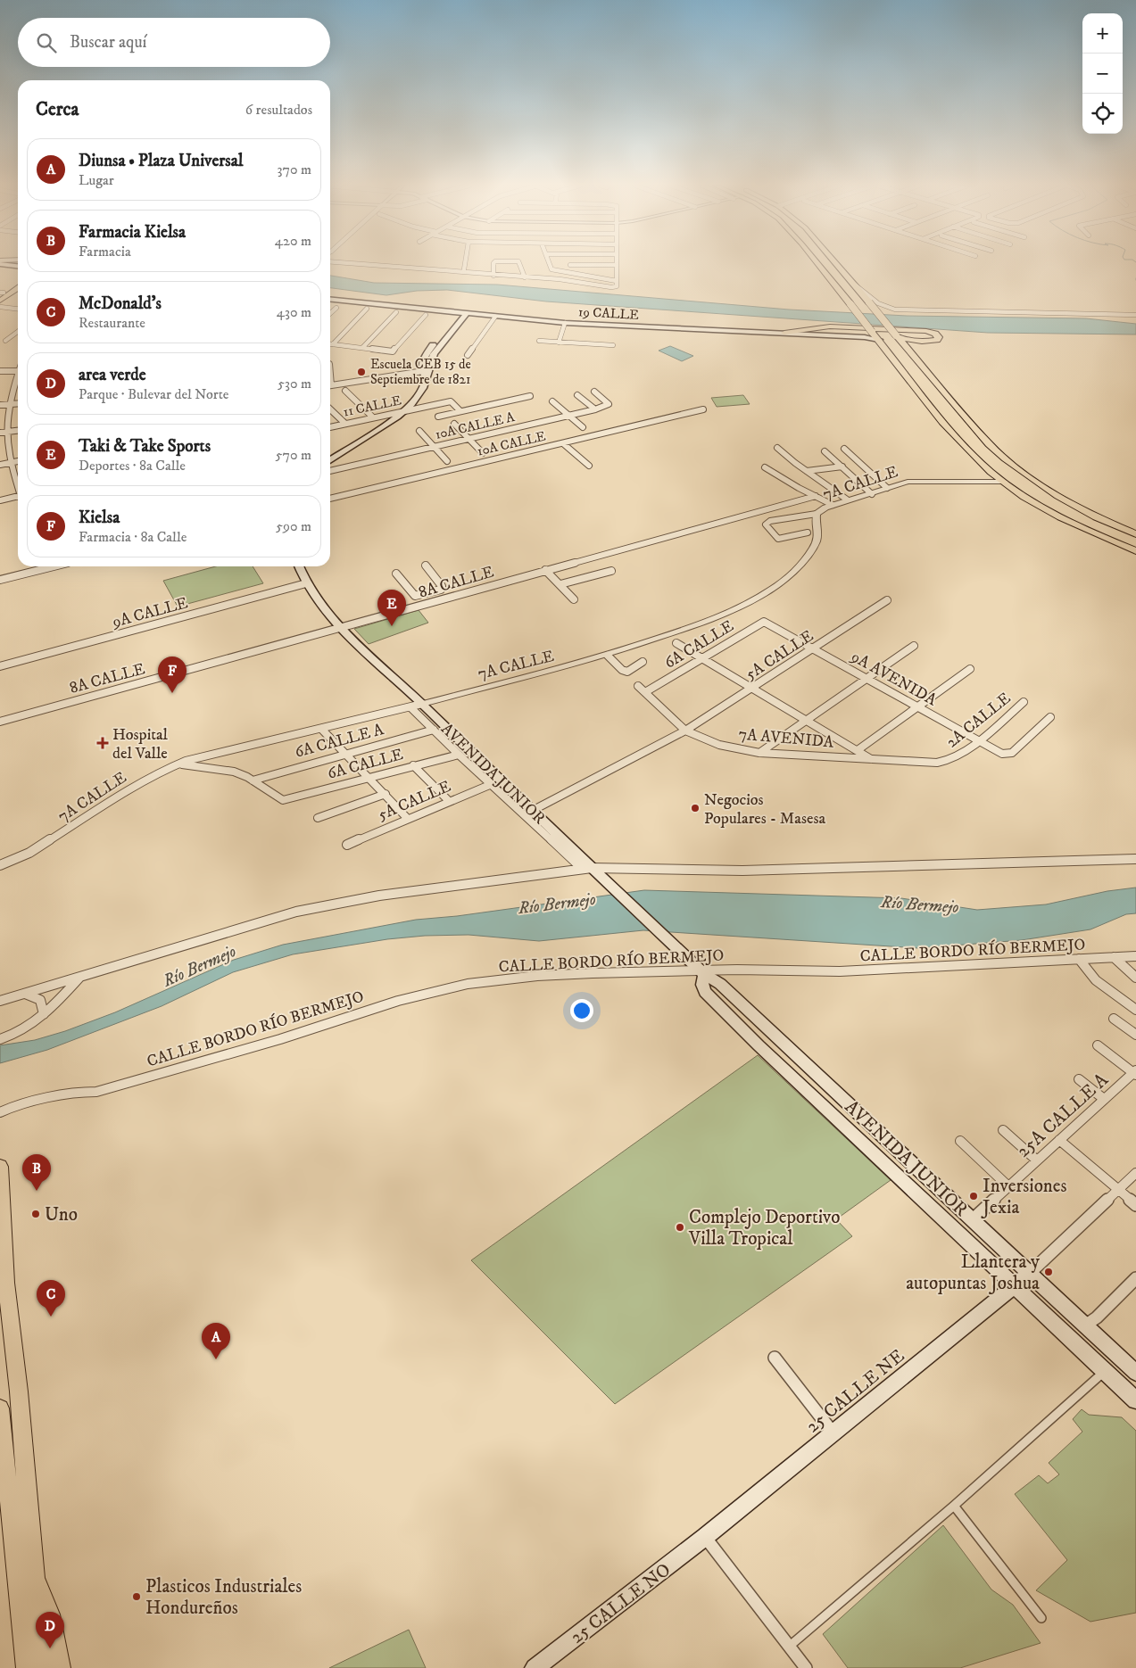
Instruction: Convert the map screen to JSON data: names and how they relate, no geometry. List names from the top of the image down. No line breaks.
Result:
{"streets":{"main road":["19 CALLE","AVENIDA JUNIOR","25 CALLE NE","25 CALLE NO"],"street":["11 CALLE","10A CALLE A","10A CALLE","7A CALLE","8A CALLE","9A CALLE","6A CALLE","5A CALLE","9A AVENIDA","2A CALLE","7A AVENIDA","6A CALLE A","CALLE BORDO RÍO BERMEJO","25A CALLE A"]},"crossings":[["7A CALLE","AVENIDA JUNIOR"],["8A CALLE","AVENIDA JUNIOR"],["9A CALLE","AVENIDA JUNIOR"],["6A CALLE","9A AVENIDA"],["6A CALLE","7A AVENIDA"],["5A CALLE","9A AVENIDA"],["5A CALLE","7A AVENIDA"],["5A CALLE","AVENIDA JUNIOR"],["9A AVENIDA","2A CALLE"],["2A CALLE","7A AVENIDA"],["AVENIDA JUNIOR","CALLE BORDO RÍO BERMEJO"],["AVENIDA JUNIOR","25A CALLE A"],["AVENIDA JUNIOR","25 CALLE NE"],["25 CALLE NE","25 CALLE NO"]],"water":["Río Bermejo"],"places":{"other":["Escuela CEB 15 de Septiembre de 1821","Negocios Populares - Masesa","Inversiones Jexia","Uno","Complejo Deportivo Villa Tropical","Llantera y autopuntas Joshua","Plasticos Industriales Hondureños"],"health":["Hospital del Valle"]},"page":{"map_buttons":["+","−"],"search":"Buscar aquí","heading":["Cerca","6 resultados"],"list":[{"mark":"A","name":"Diunsa • Plaza Universal","note":"Lugar","value":"370 m"},{"mark":"B","name":"Farmacia Kielsa","note":"Farmacia","value":"420 m"},{"mark":"C","name":"McDonald's","note":"Restaurante","value":"430 m"},{"mark":"D","name":"area verde","note":"Parque · Bulevar del Norte","value":"530 m"},{"mark":"E","name":"Taki & Take Sports","note":"Deportes · 8a Calle","value":"570 m"},{"mark":"F","name":"Kielsa","note":"Farmacia · 8a Calle","value":"590 m"}],"pins":["E","F","B","C","A","D"]}}
